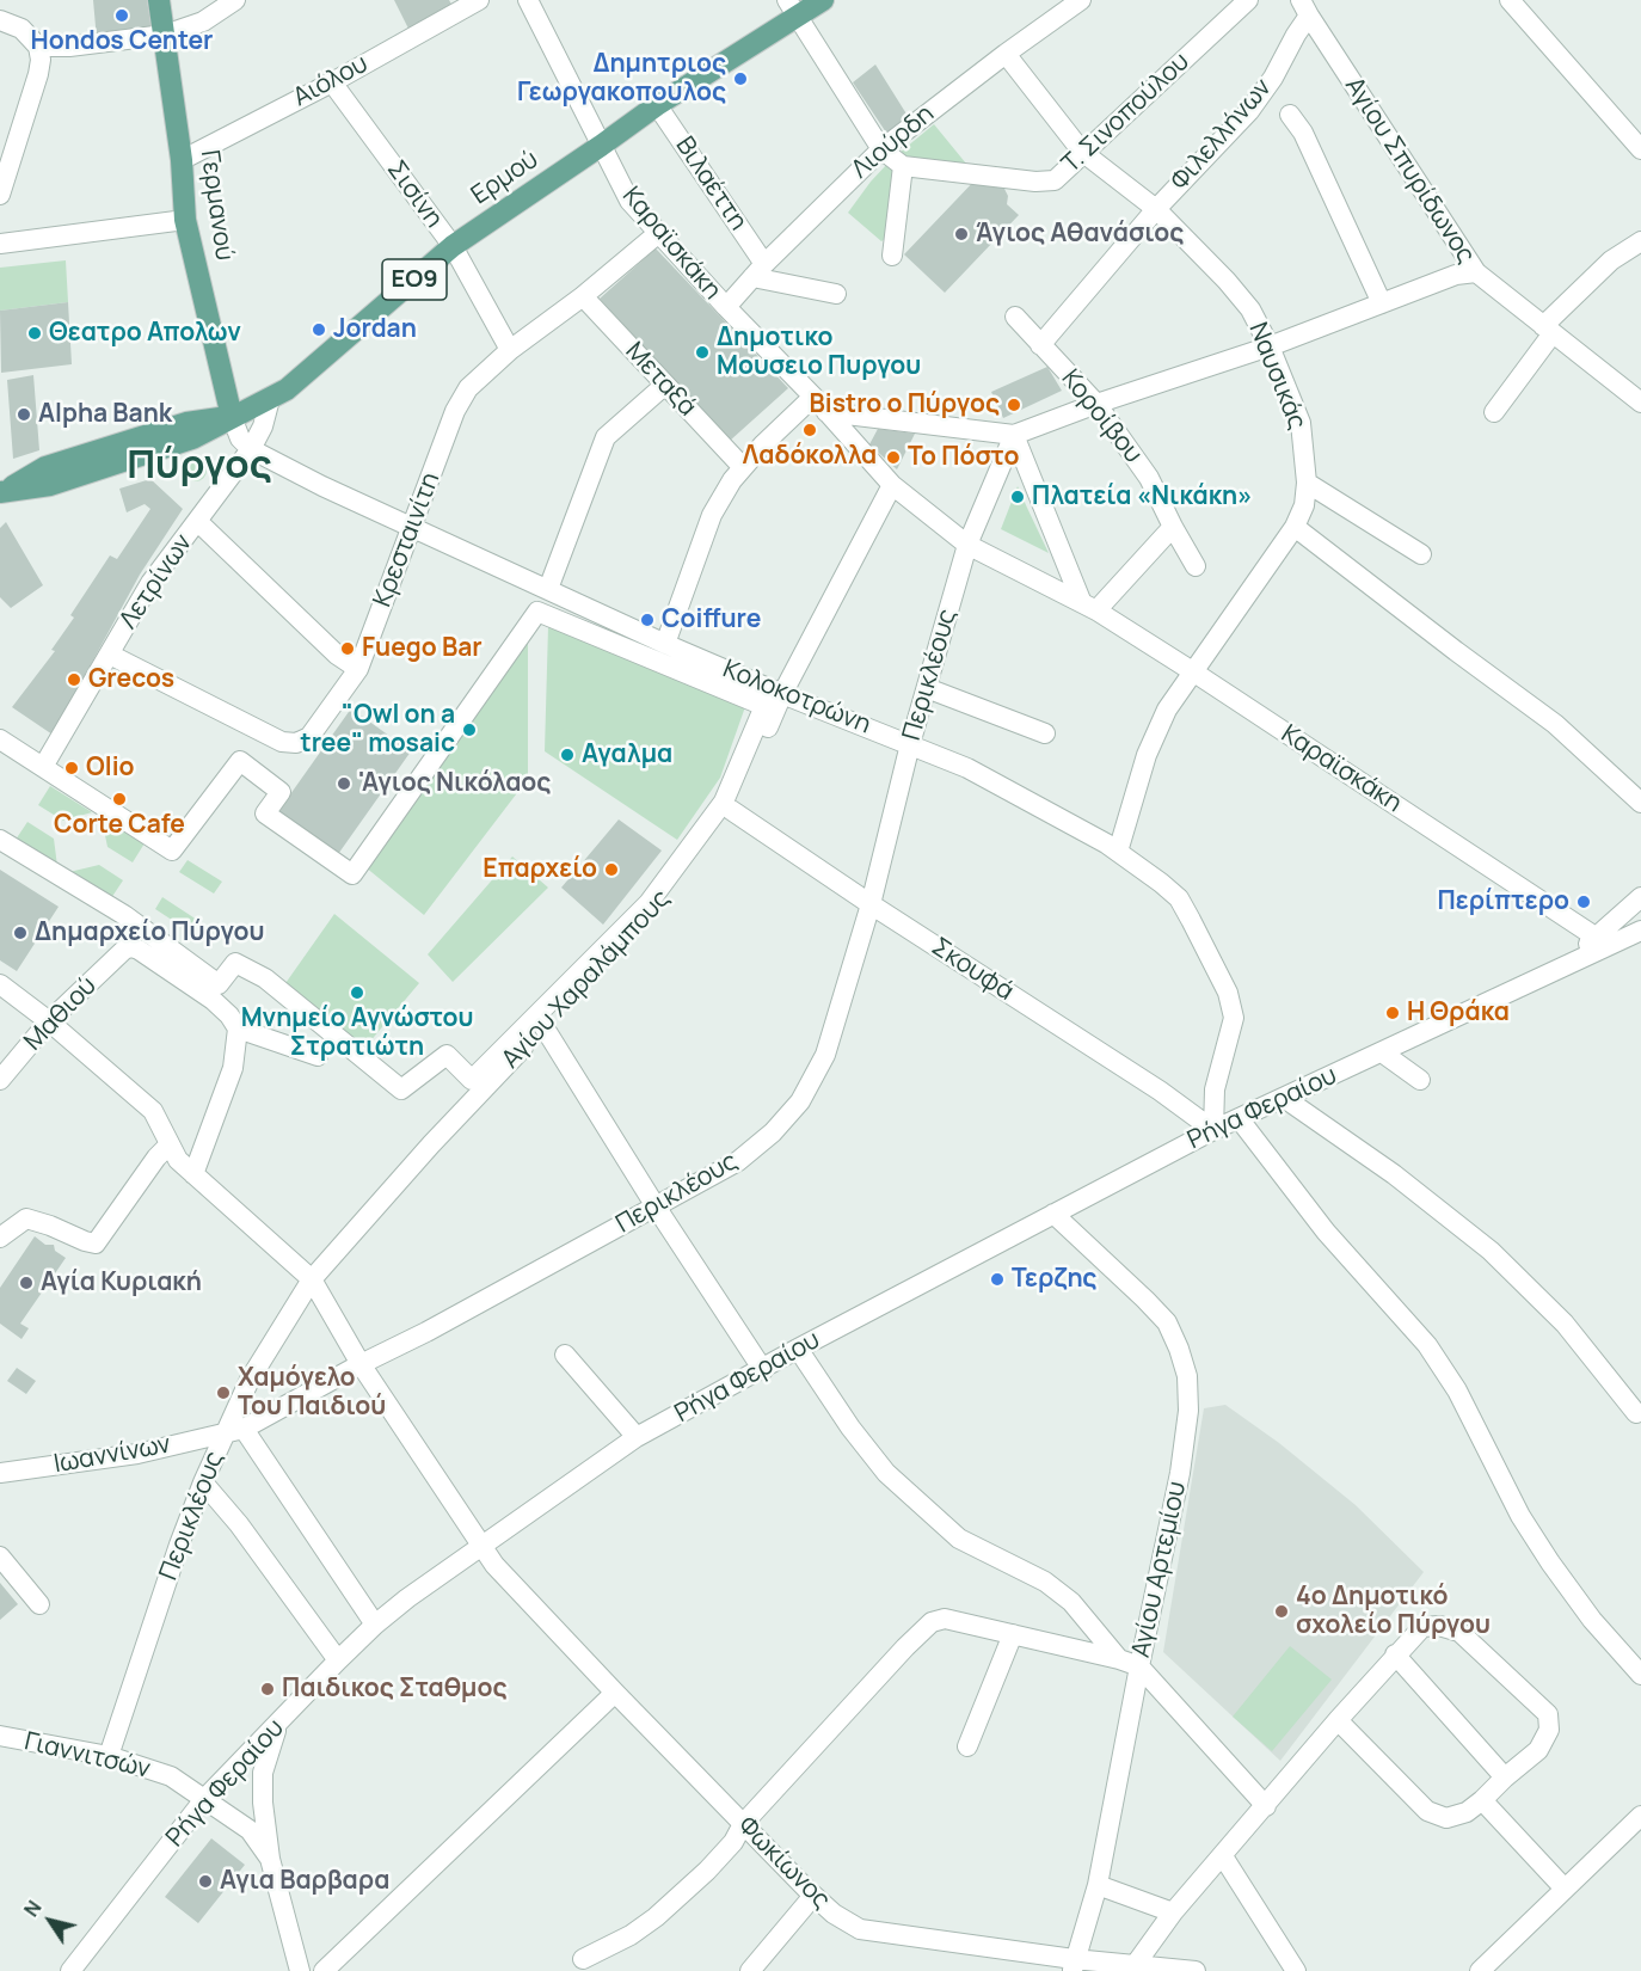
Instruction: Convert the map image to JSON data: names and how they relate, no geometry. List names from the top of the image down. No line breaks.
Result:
{"streets":{"main road":["Ερμού","Γερμανού","ΕΟ9"],"street":["Αιόλου","Τ. Σινοπούλου","Φιλελλήνων","Λιούρδη","Αγίου Σπυρίδωνος","Βιλαέττη","Σισίνη","Καραϊσκάκη","Ναυσικάς","Μεταξά","Κοροίβου","Κρεσταινίτη","Λετρίνων","Περικλέους","Κολοκοτρώνη","Σκουφά","Αγίου Χαραλάμπους","Μαθιού","Ρήγα Φεραίου","Ιωαννίνων","Αγίου Αρτεμίου","Γιαννιτσών","Φωκίωνος"]},"crossings":[["Αιόλου","Σισίνη"],["Αιόλου","Γερμανού"],["Τ. Σινοπούλου","Ναυσικάς"],["Φιλελλήνων","Αγίου Σπυρίδωνος"],["Φιλελλήνων","Ναυσικάς"],["Φιλελλήνων","Κοροίβου"],["Λιούρδη","Βιλαέττη"],["Λιούρδη","Καραϊσκάκη"],["Λιούρδη","Ναυσικάς"],["Ερμού","Βιλαέττη"],["Ερμού","Σισίνη"],["Ερμού","Γερμανού"],["Ερμού","Καραϊσκάκη"],["Ερμού","Λετρίνων"],["Σισίνη","Κρεσταινίτη"],["Καραϊσκάκη","Ναυσικάς"],["Καραϊσκάκη","Περικλέους"],["Καραϊσκάκη","Αγίου Χαραλάμπους"],["Ναυσικάς","Κολοκοτρώνη"],["Μεταξά","Κρεσταινίτη"],["Κρεσταινίτη","Λετρίνων"],["Κρεσταινίτη","Κολοκοτρώνη"],["Λετρίνων","Κολοκοτρώνη"],["Περικλέους","Κολοκοτρώνη"],["Περικλέους","Σκουφά"],["Περικλέους","Αγίου Χαραλάμπους"],["Περικλέους","Ιωαννίνων"],["Περικλέους","Γιαννιτσών"],["Περικλέους","Φωκίωνος"],["Κολοκοτρώνη","Σκουφά"],["Κολοκοτρώνη","Αγίου Χαραλάμπους"],["Κολοκοτρώνη","Ρήγα Φεραίου"],["Σκουφά","Αγίου Χαραλάμπους"],["Σκουφά","Ρήγα Φεραίου"],["Αγίου Χαραλάμπους","Ιωαννίνων"],["Αγίου Χαραλάμπους","Φωκίωνος"],["Μαθιού","Φωκίωνος"],["Ρήγα Φεραίου","Αγίου Αρτεμίου"],["Ρήγα Φεραίου","Γιαννιτσών"],["Ρήγα Φεραίου","Φωκίωνος"],["Αγίου Αρτεμίου","Φωκίωνος"]],"districts":["Πύργος"],"places":["Hondos Center","Δημητριος Γεωργακοπουλος","Άγιος Αθανάσιος","Jordan","Θεατρο Απολων","Δημοτικο Μουσειο Πυργου","Bistro ο Πύργος","Alpha Bank","Λαδόκολλα","Το Πόστο","Πλατεία «Νικάκη»","Coiffure","Fuego Bar","Grecos","\"Owl on a tree\" mosaic","Αγαλμα","Olio","'Αγιος Νικόλαος","Corte Cafe","Επαρχείο","Περίπτερο","Δημαρχείο Πύργου","Μνημείο Αγνώστου Στρατιώτη","Η Θράκα","Τερζης","Αγία Κυριακή","Χαμόγελο Του Παιδιού","4ο Δημοτικό σχολείο Πύργου","Παιδικος Σταθμος","Αγια Βαρβαρα"],"north":"top left"}
